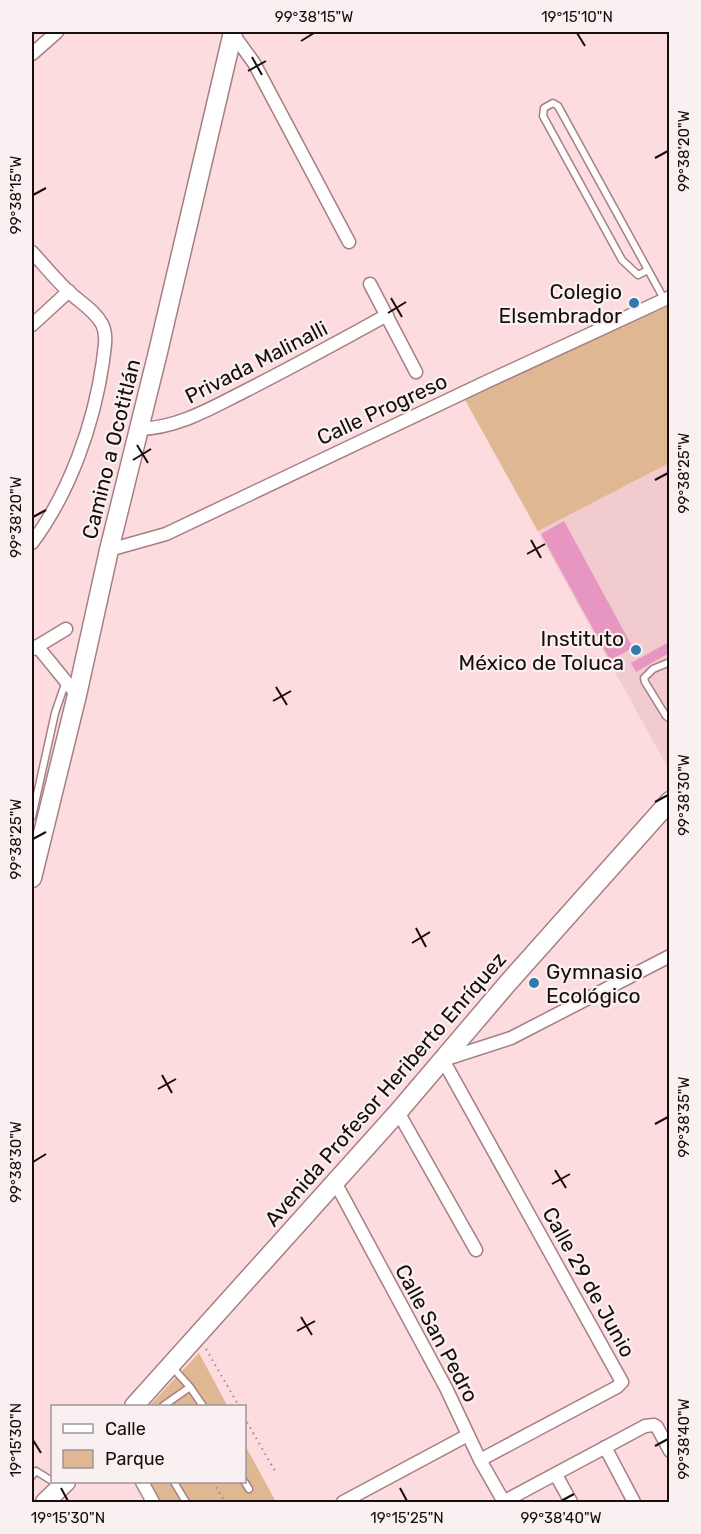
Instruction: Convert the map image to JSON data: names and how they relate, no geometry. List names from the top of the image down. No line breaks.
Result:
{"streets":{"main road":["Camino a Ocotitlán","Avenida Profesor Heriberto Enríquez"],"street":["Privada Malinalli","Calle Progreso","Calle 29 de Junio","Calle San Pedro"]},"crossings":[["Privada Malinalli","Camino a Ocotitlán"],["Calle Progreso","Camino a Ocotitlán"],["Avenida Profesor Heriberto Enríquez","Calle 29 de Junio"],["Avenida Profesor Heriberto Enríquez","Calle San Pedro"],["Calle 29 de Junio","Calle San Pedro"]],"places":["Colegio Elsembrador","Instituto México de Toluca","Gymnasio Ecológico"],"legend":["Calle","Parque"],"coordinates":["99°38'15\"W","19°15'10\"N","99°38'20\"W","99°38'25\"W","99°38'30\"W","99°38'35\"W","99°38'40\"W","19°15'30\"N","19°15'25\"N"]}
